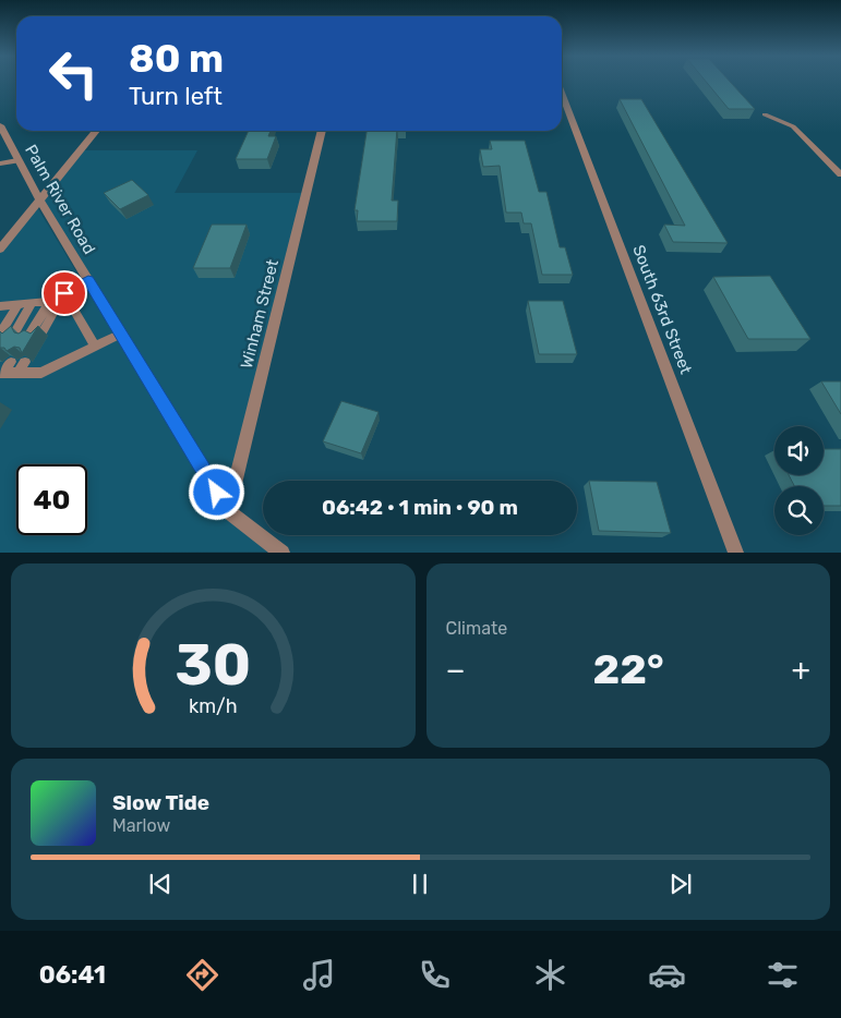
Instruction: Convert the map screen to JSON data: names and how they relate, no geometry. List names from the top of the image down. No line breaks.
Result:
{"streets":{"street":["Palm River Road","South 63rd Street","Winham Street"]},"crossings":[["Palm River Road","Winham Street"]],"page":{"turn":["80 m","Turn left"],"limit":"40","trip":"06:42 · 1 min · 90 m","tile":"Climate","heat":["−","22°","+"],"song":["Slow Tide","Marlow"],"tabs":"06:41","gauge":["30","km/h"]}}
